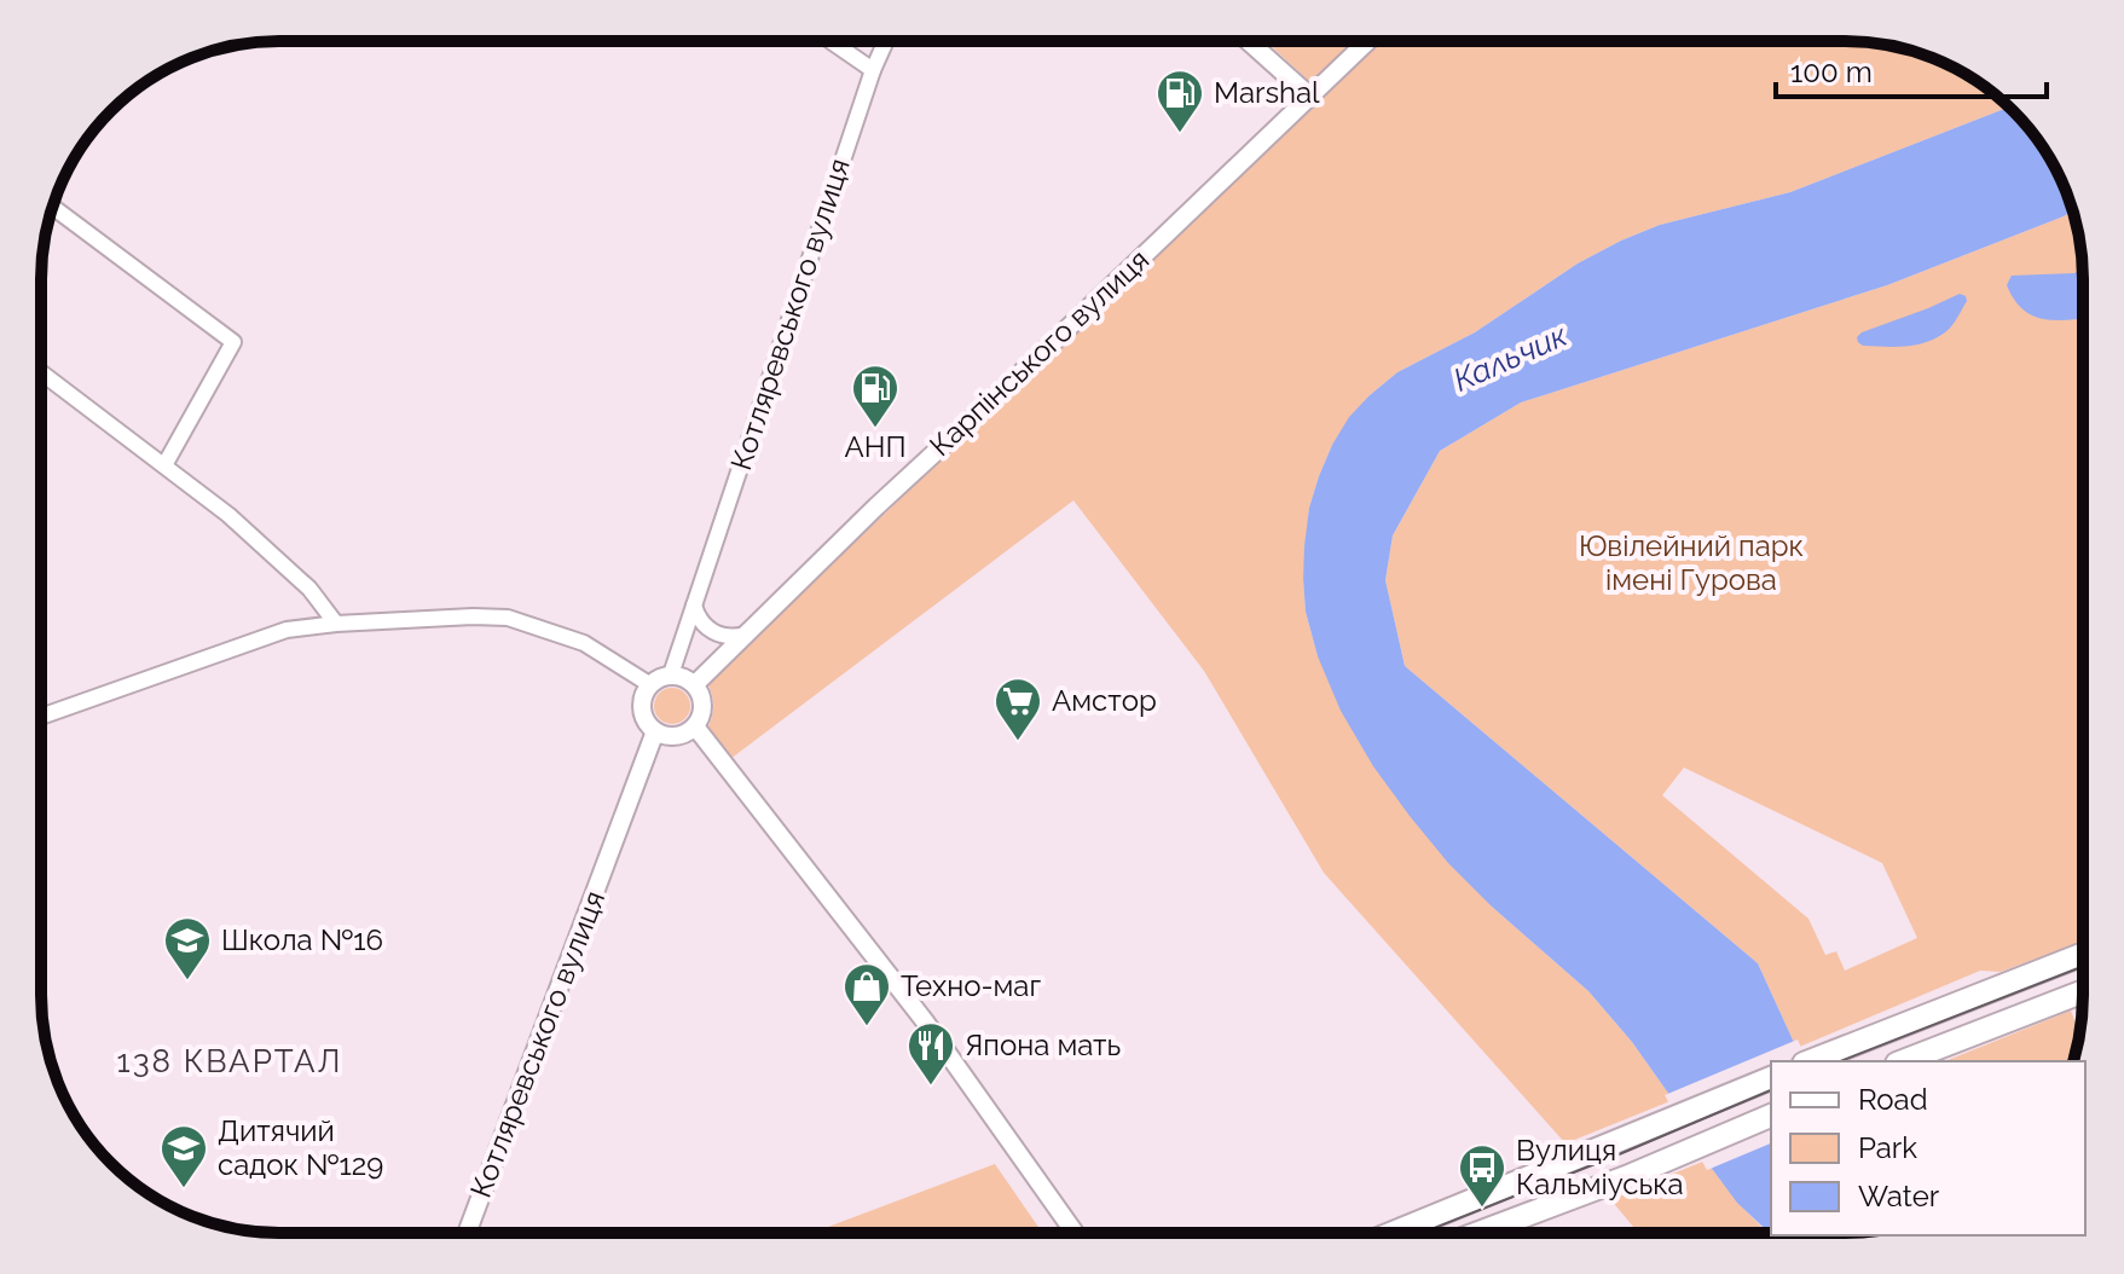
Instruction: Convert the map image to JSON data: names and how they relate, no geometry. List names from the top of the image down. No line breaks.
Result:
{"streets":{"street":["Котляревського вулиця","Карпінського вулиця"]},"crossings":[["Котляревського вулиця","Карпінського вулиця"]],"districts":["138 КВАРТАЛ"],"water":["Кальчик"],"parks":["Ювілейний парк імені Гурова"],"places":{"fuel station":["Marshal","АНП"],"supermarket":["Амстор"],"school or university":["Школа №16","Дитячий садок №129"],"shop":["Техно-маг"],"restaurant":["Япона мать"],"bus stop":["Вулиця Кальміуська"]},"legend":["Road","Park","Water"],"scale_bar":"100 m"}
